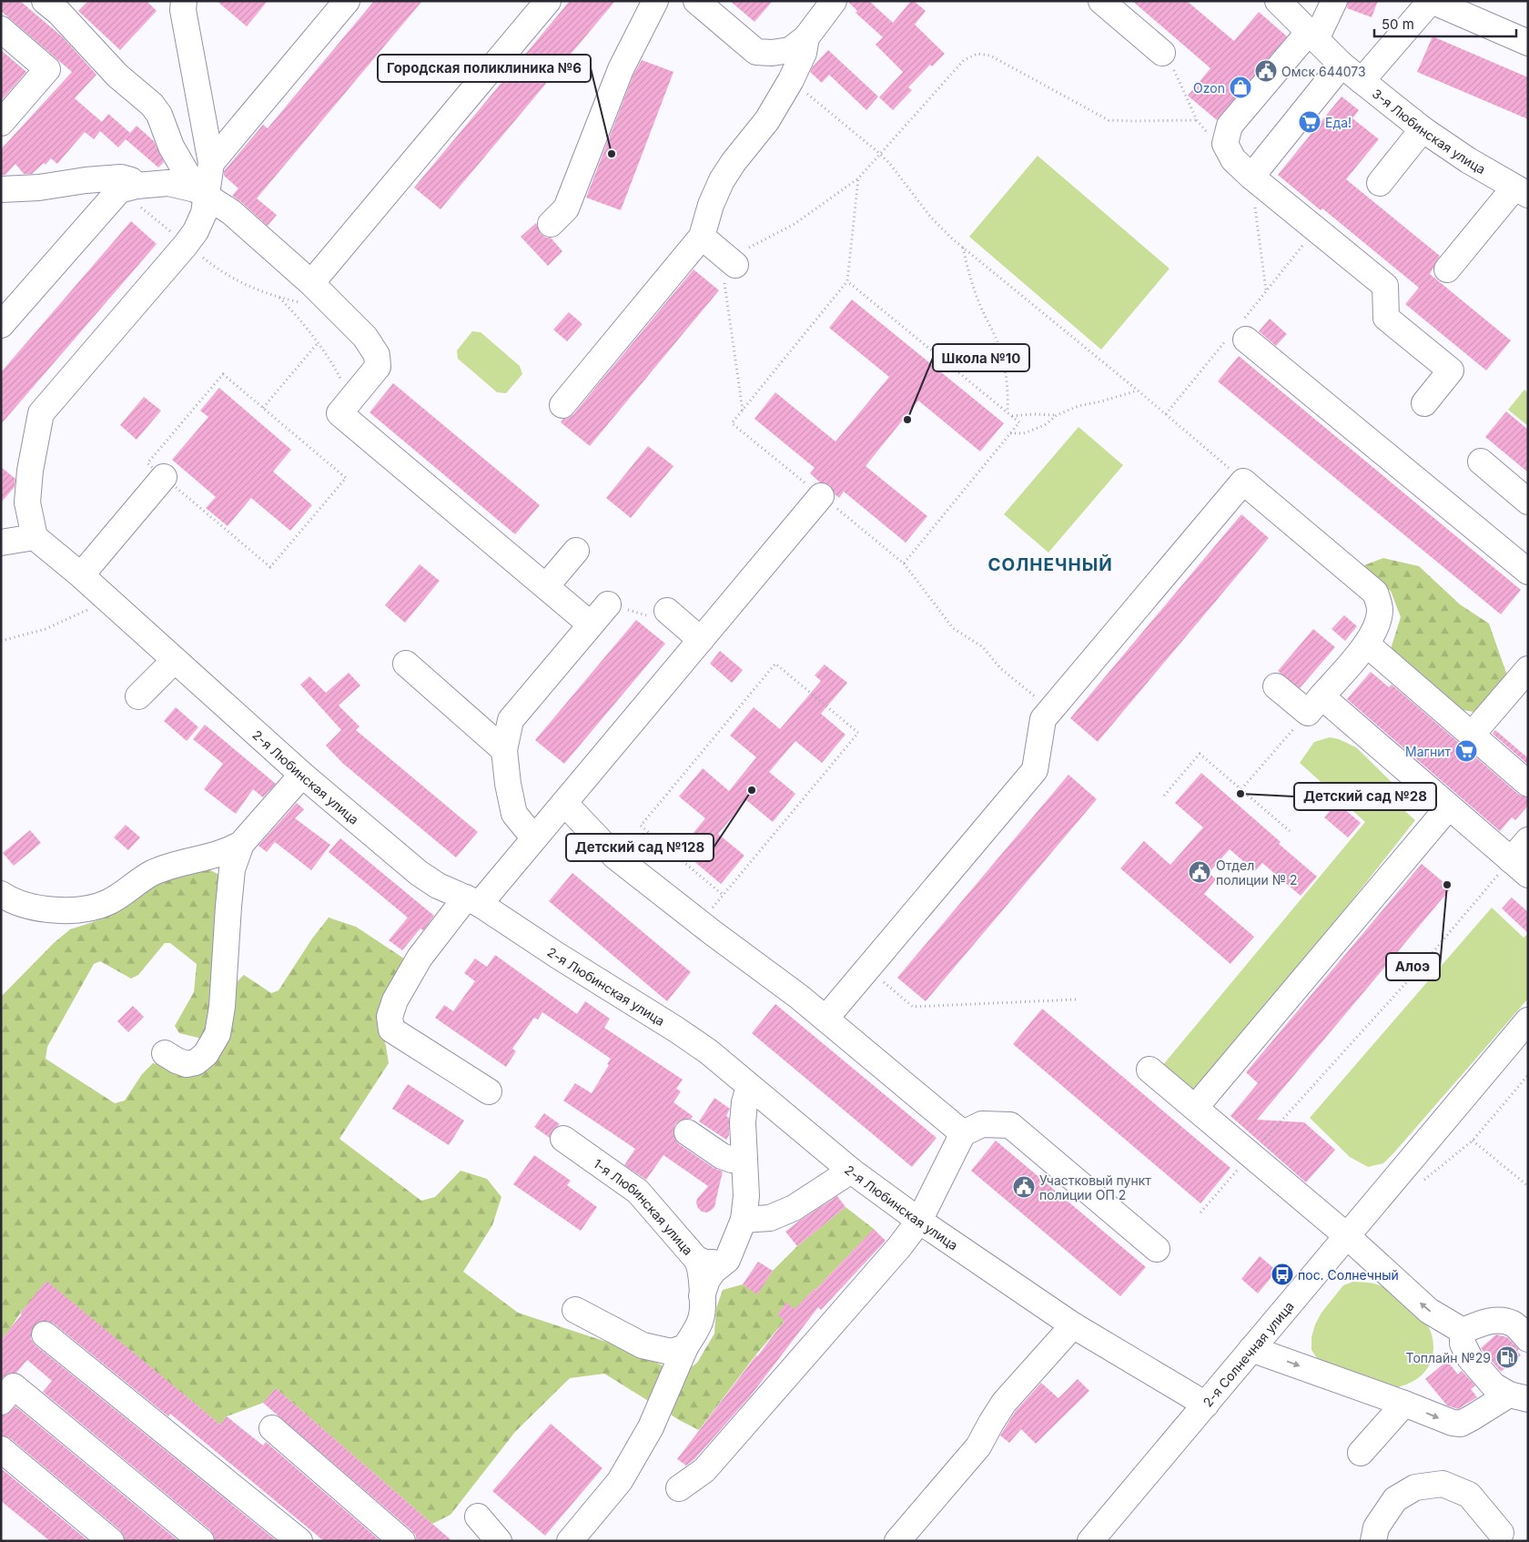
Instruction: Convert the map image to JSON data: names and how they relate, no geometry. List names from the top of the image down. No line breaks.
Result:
{"streets":{"street":["3-я Любинская улица","2-я Любинская улица","1-я Любинская улица","2-я Солнечная улица"]},"crossings":[["2-я Любинская улица","2-я Солнечная улица"]],"districts":["СОЛНЕЧНЫЙ"],"places":{"public building":["Омск 644073","Отдел полиции № 2","Участковый пункт полиции ОП 2"],"shop":["Ozon"],"supermarket":["Еда!","Магнит"],"other":["Городская поликлиника №6","Школа №10","Детский сад №128","Детский сад №28","Алоэ"],"bus stop":["пос. Солнечный"],"fuel station":["Топлайн №29"]},"scale_bar":"50 m"}
